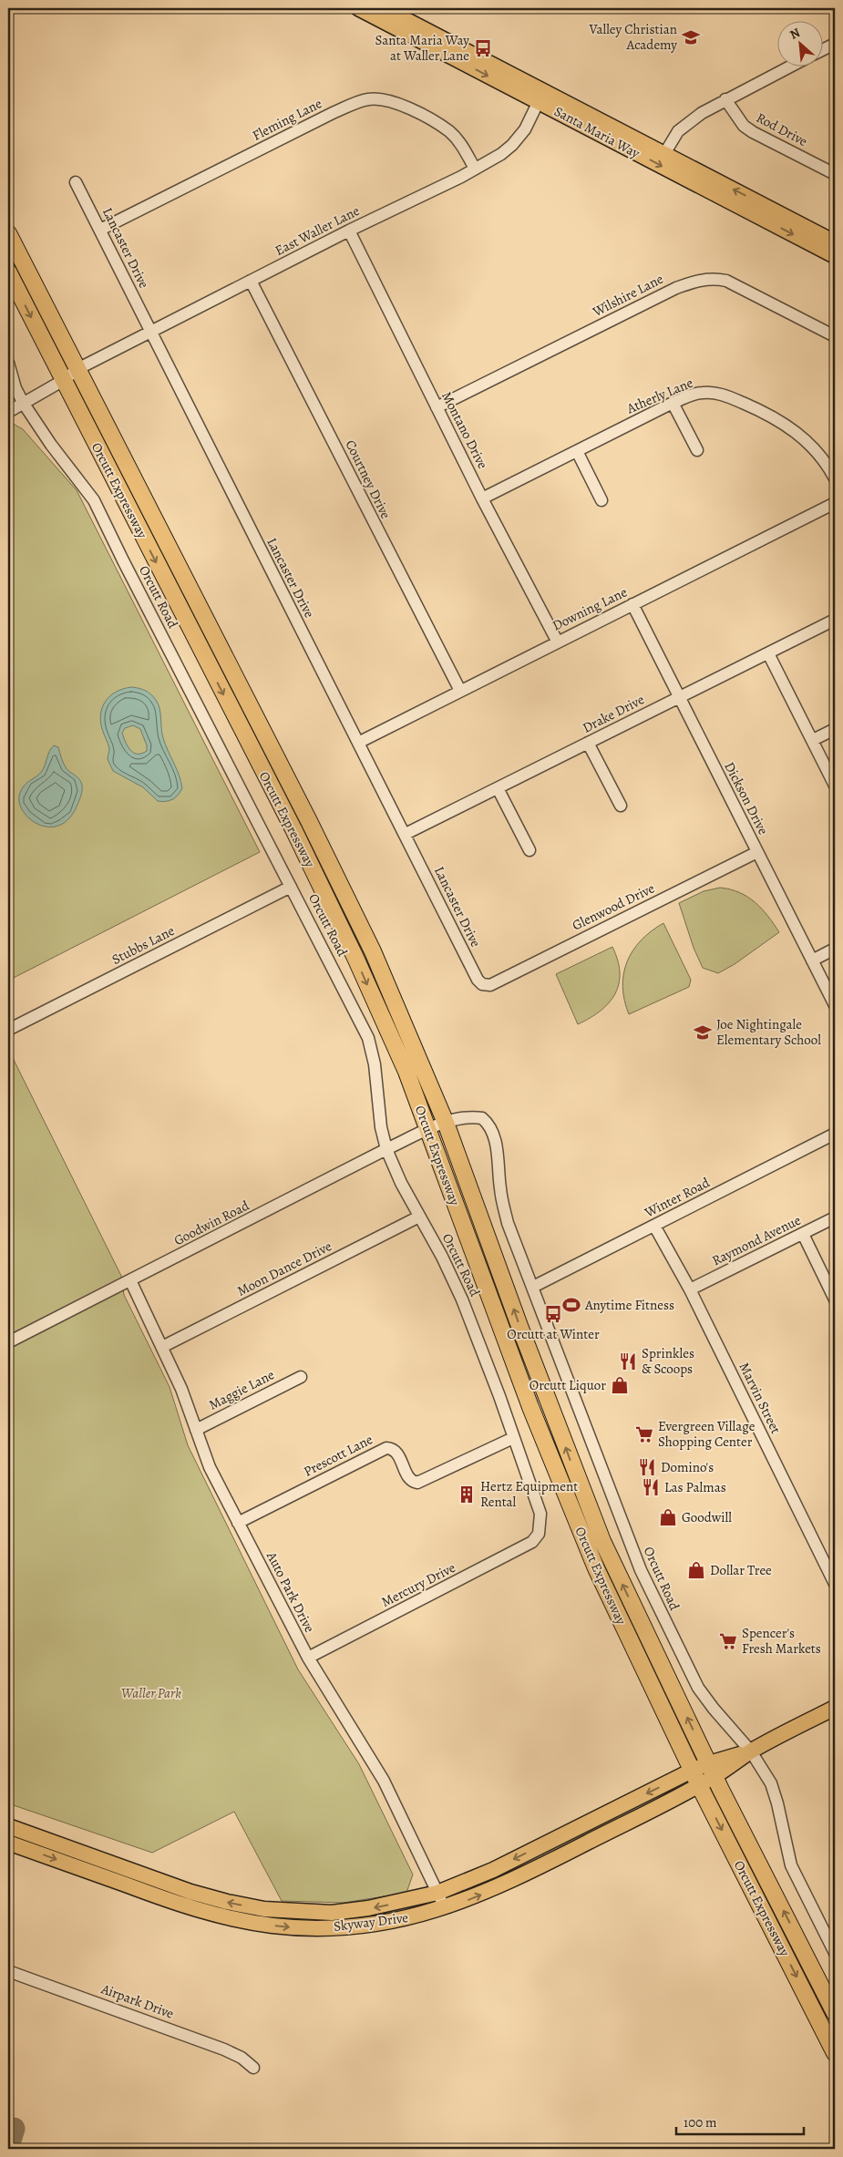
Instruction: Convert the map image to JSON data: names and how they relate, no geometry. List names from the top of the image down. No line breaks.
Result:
{"streets":{"highway":["Orcutt Expressway"],"main road":["Santa Maria Way","Skyway Drive"],"street":["Fleming Lane","Rod Drive","East Waller Lane","Lancaster Drive","Wilshire Lane","Atherly Lane","Montano Drive","Courtney Drive","Orcutt Road","Downing Lane","Drake Drive","Dickson Drive","Glenwood Drive","Stubbs Lane","Winter Road","Goodwin Road","Raymond Avenue","Moon Dance Drive","Maggie Lane","Marvin Street","Prescott Lane","Mercury Drive","Auto Park Drive","Airpark Drive"]},"crossings":[["Fleming Lane","East Waller Lane"],["Fleming Lane","Lancaster Drive"],["Santa Maria Way","East Waller Lane"],["East Waller Lane","Lancaster Drive"],["East Waller Lane","Montano Drive"],["East Waller Lane","Courtney Drive"],["East Waller Lane","Orcutt Expressway"],["East Waller Lane","Orcutt Road"],["Lancaster Drive","Downing Lane"],["Lancaster Drive","Drake Drive"],["Lancaster Drive","Glenwood Drive"],["Wilshire Lane","Montano Drive"],["Atherly Lane","Montano Drive"],["Montano Drive","Downing Lane"],["Courtney Drive","Downing Lane"],["Orcutt Expressway","Orcutt Road"],["Orcutt Expressway","Goodwin Road"],["Orcutt Expressway","Skyway Drive"],["Orcutt Road","Stubbs Lane"],["Orcutt Road","Winter Road"],["Orcutt Road","Goodwin Road"],["Orcutt Road","Moon Dance Drive"],["Orcutt Road","Prescott Lane"],["Orcutt Road","Mercury Drive"],["Orcutt Road","Skyway Drive"],["Downing Lane","Dickson Drive"],["Drake Drive","Dickson Drive"],["Dickson Drive","Glenwood Drive"],["Winter Road","Marvin Street"],["Goodwin Road","Auto Park Drive"],["Raymond Avenue","Marvin Street"],["Moon Dance Drive","Auto Park Drive"],["Maggie Lane","Auto Park Drive"],["Prescott Lane","Auto Park Drive"],["Mercury Drive","Auto Park Drive"],["Auto Park Drive","Skyway Drive"]],"parks":["Waller Park"],"places":{"school or university":["Valley Christian Academy","Joe Nightingale Elementary School"],"bus stop":["Santa Maria Way at Waller Lane","Orcutt at Winter"],"sports":["Anytime Fitness"],"restaurant":["Sprinkles & Scoops","Domino's","Las Palmas"],"shop":["Orcutt Liquor","Goodwill","Dollar Tree"],"supermarket":["Evergreen Village Shopping Center","Spencer's Fresh Markets"],"building":["Hertz Equipment Rental"]},"scale_bar":"100 m","north":"top left"}
